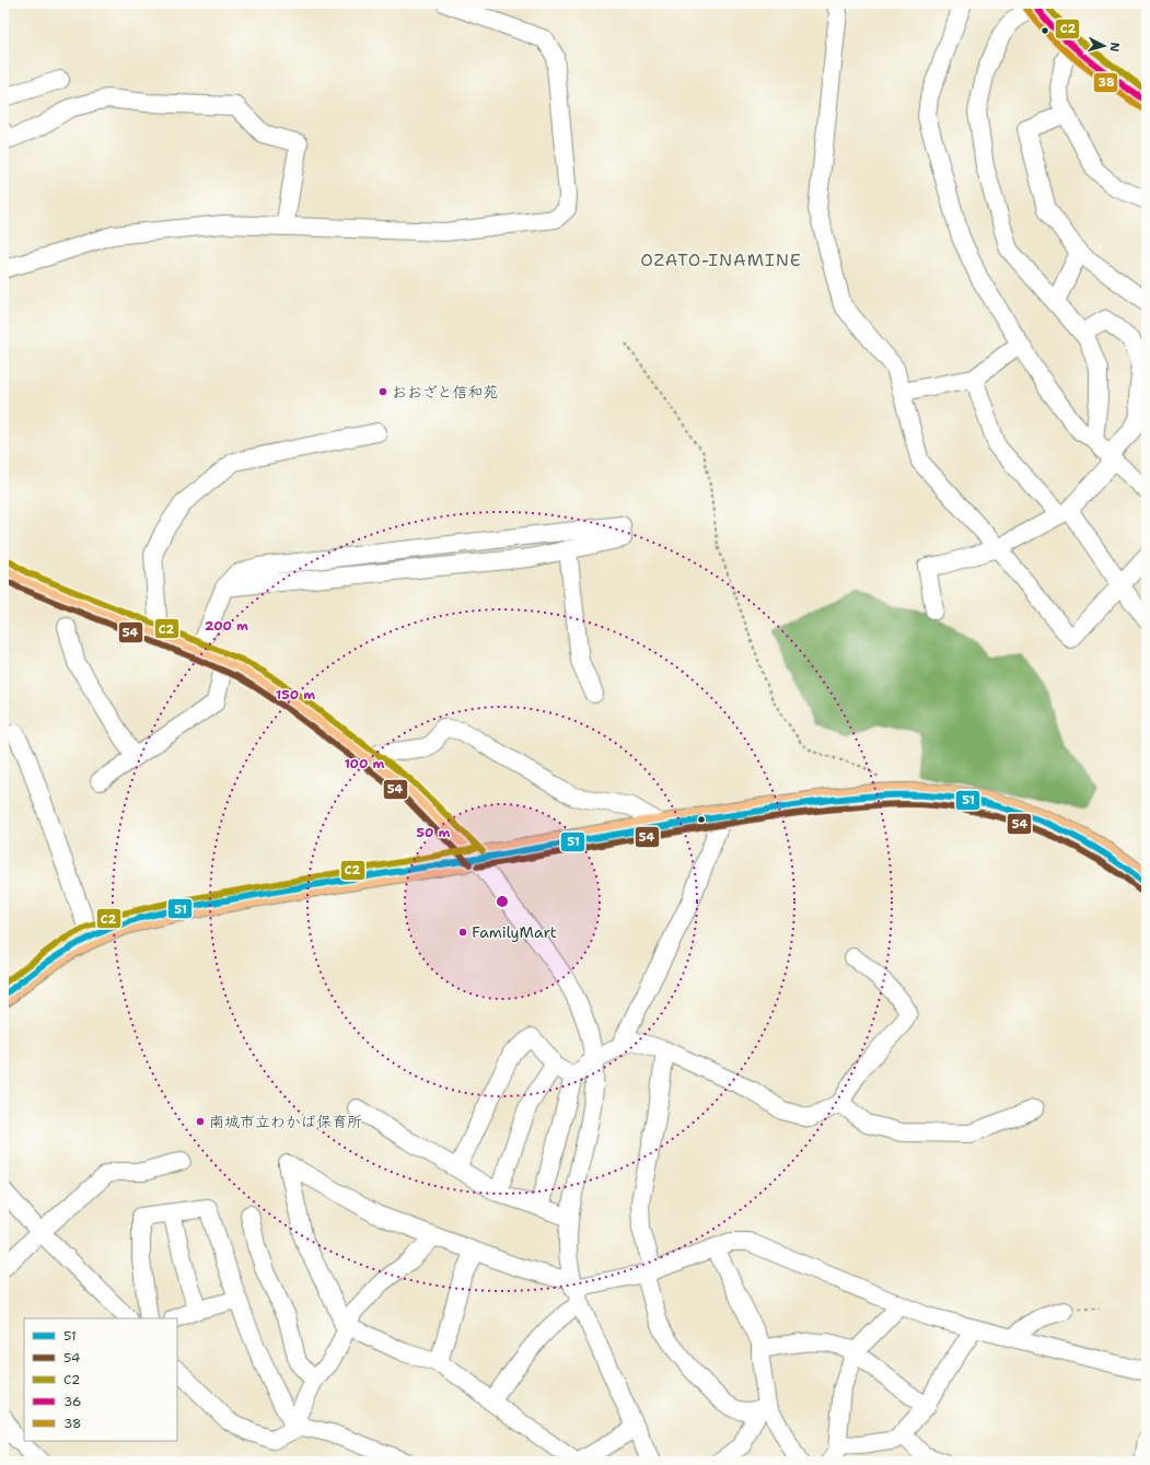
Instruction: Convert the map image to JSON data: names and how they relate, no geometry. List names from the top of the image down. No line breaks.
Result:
{"districts":["OZATO-INAMINE"],"places":["おおざと信和苑","FamilyMart","南城市立わかば保育所"],"lines":["transit line C2","transit line 36","transit line 38","transit line 54","transit line 51"],"legend":["51","54","C2","36","38"],"north":"right","rings":["200 m","150 m","100 m","50 m"]}
